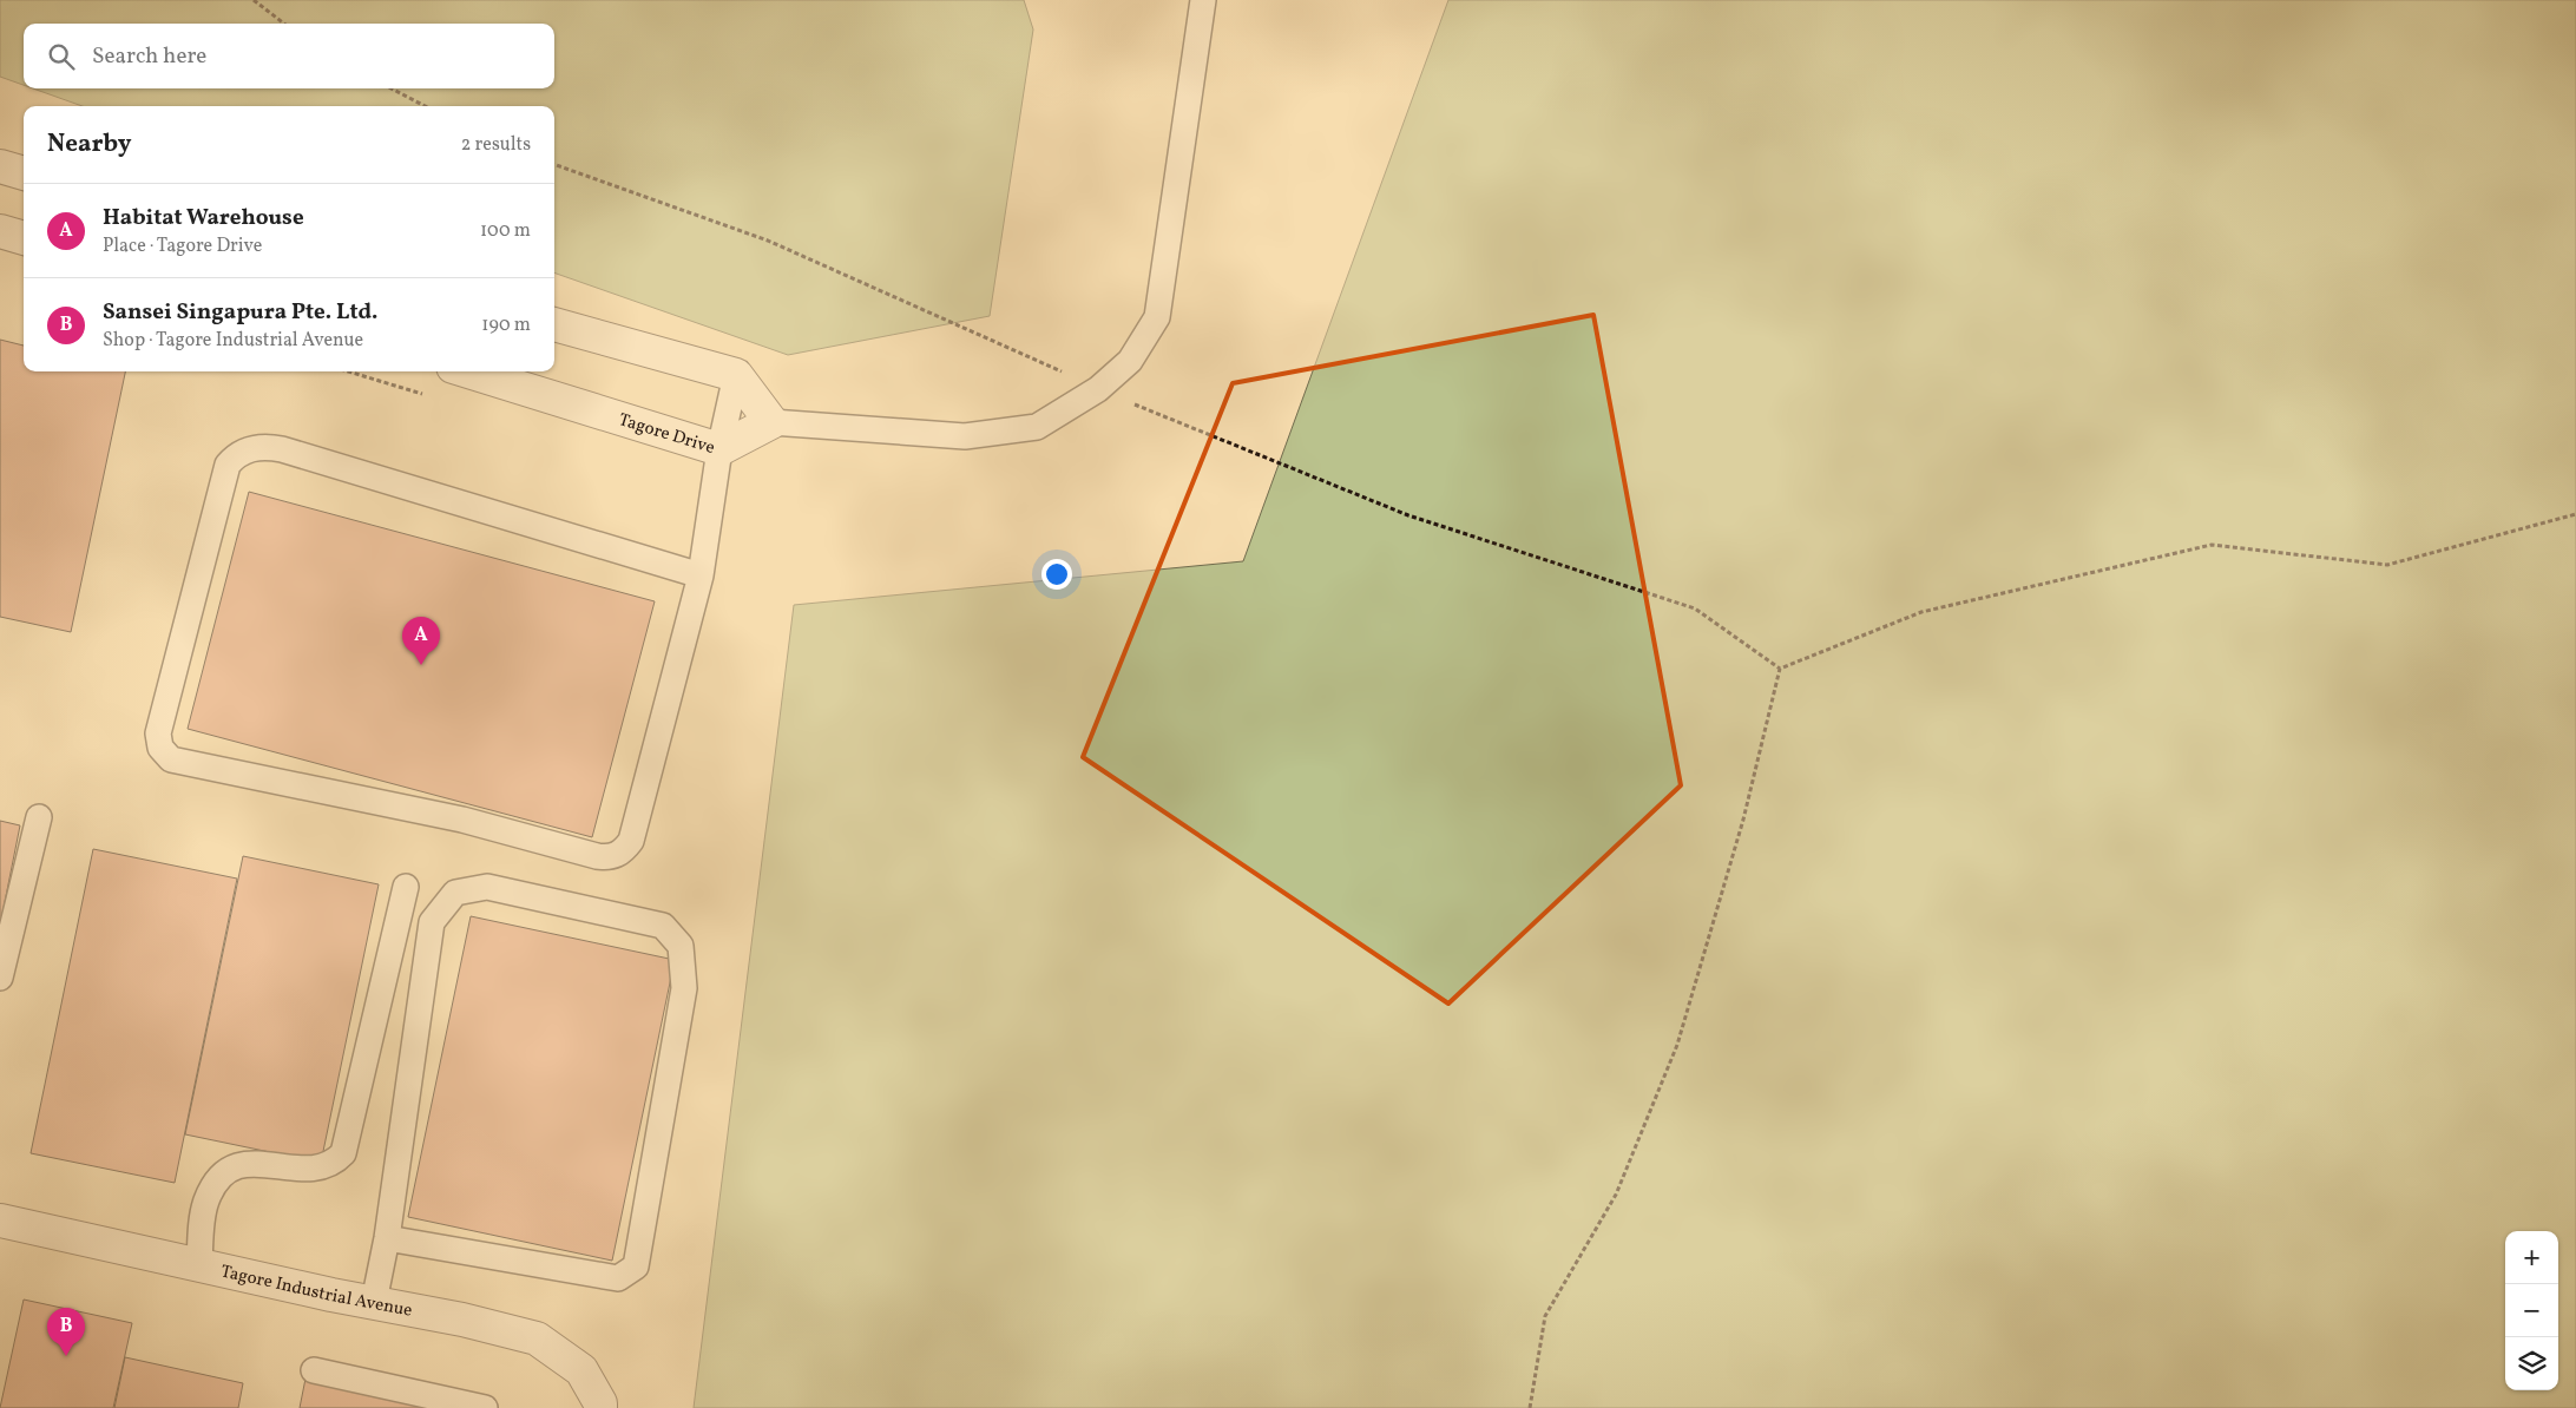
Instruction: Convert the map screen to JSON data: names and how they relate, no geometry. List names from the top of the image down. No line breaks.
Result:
{"streets":{"street":["Tagore Drive","Tagore Industrial Avenue"]},"page":{"search":"Search here","heading":["Nearby","2 results"],"list":[{"mark":"A","name":"Habitat Warehouse","note":"Place · Tagore Drive","value":"100 m"},{"mark":"B","name":"Sansei Singapura Pte. Ltd.","note":"Shop · Tagore Industrial Avenue","value":"190 m"}],"pins":["A","B"],"map_buttons":["+","−"]}}
